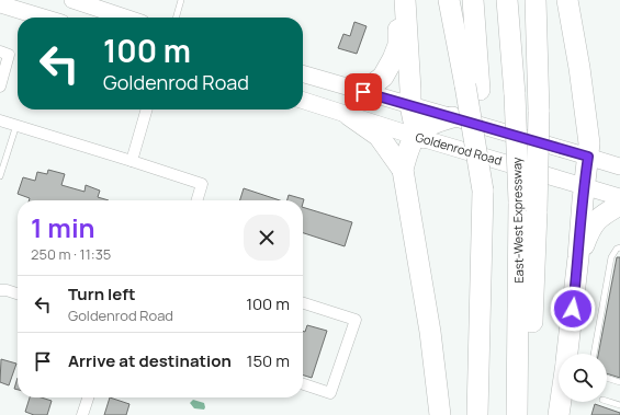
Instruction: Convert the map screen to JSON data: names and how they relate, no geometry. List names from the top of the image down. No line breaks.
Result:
{"streets":{"highway":["East-West Expressway"],"main road":["Goldenrod Road"]},"page":{"turn":["100 m","Goldenrod Road"],"heading":["1 min","250 m · 11:35"],"list":[{"name":"Turn left","note":"Goldenrod Road","value":"100 m"},{"name":"Arrive at destination","value":"150 m"}]}}
